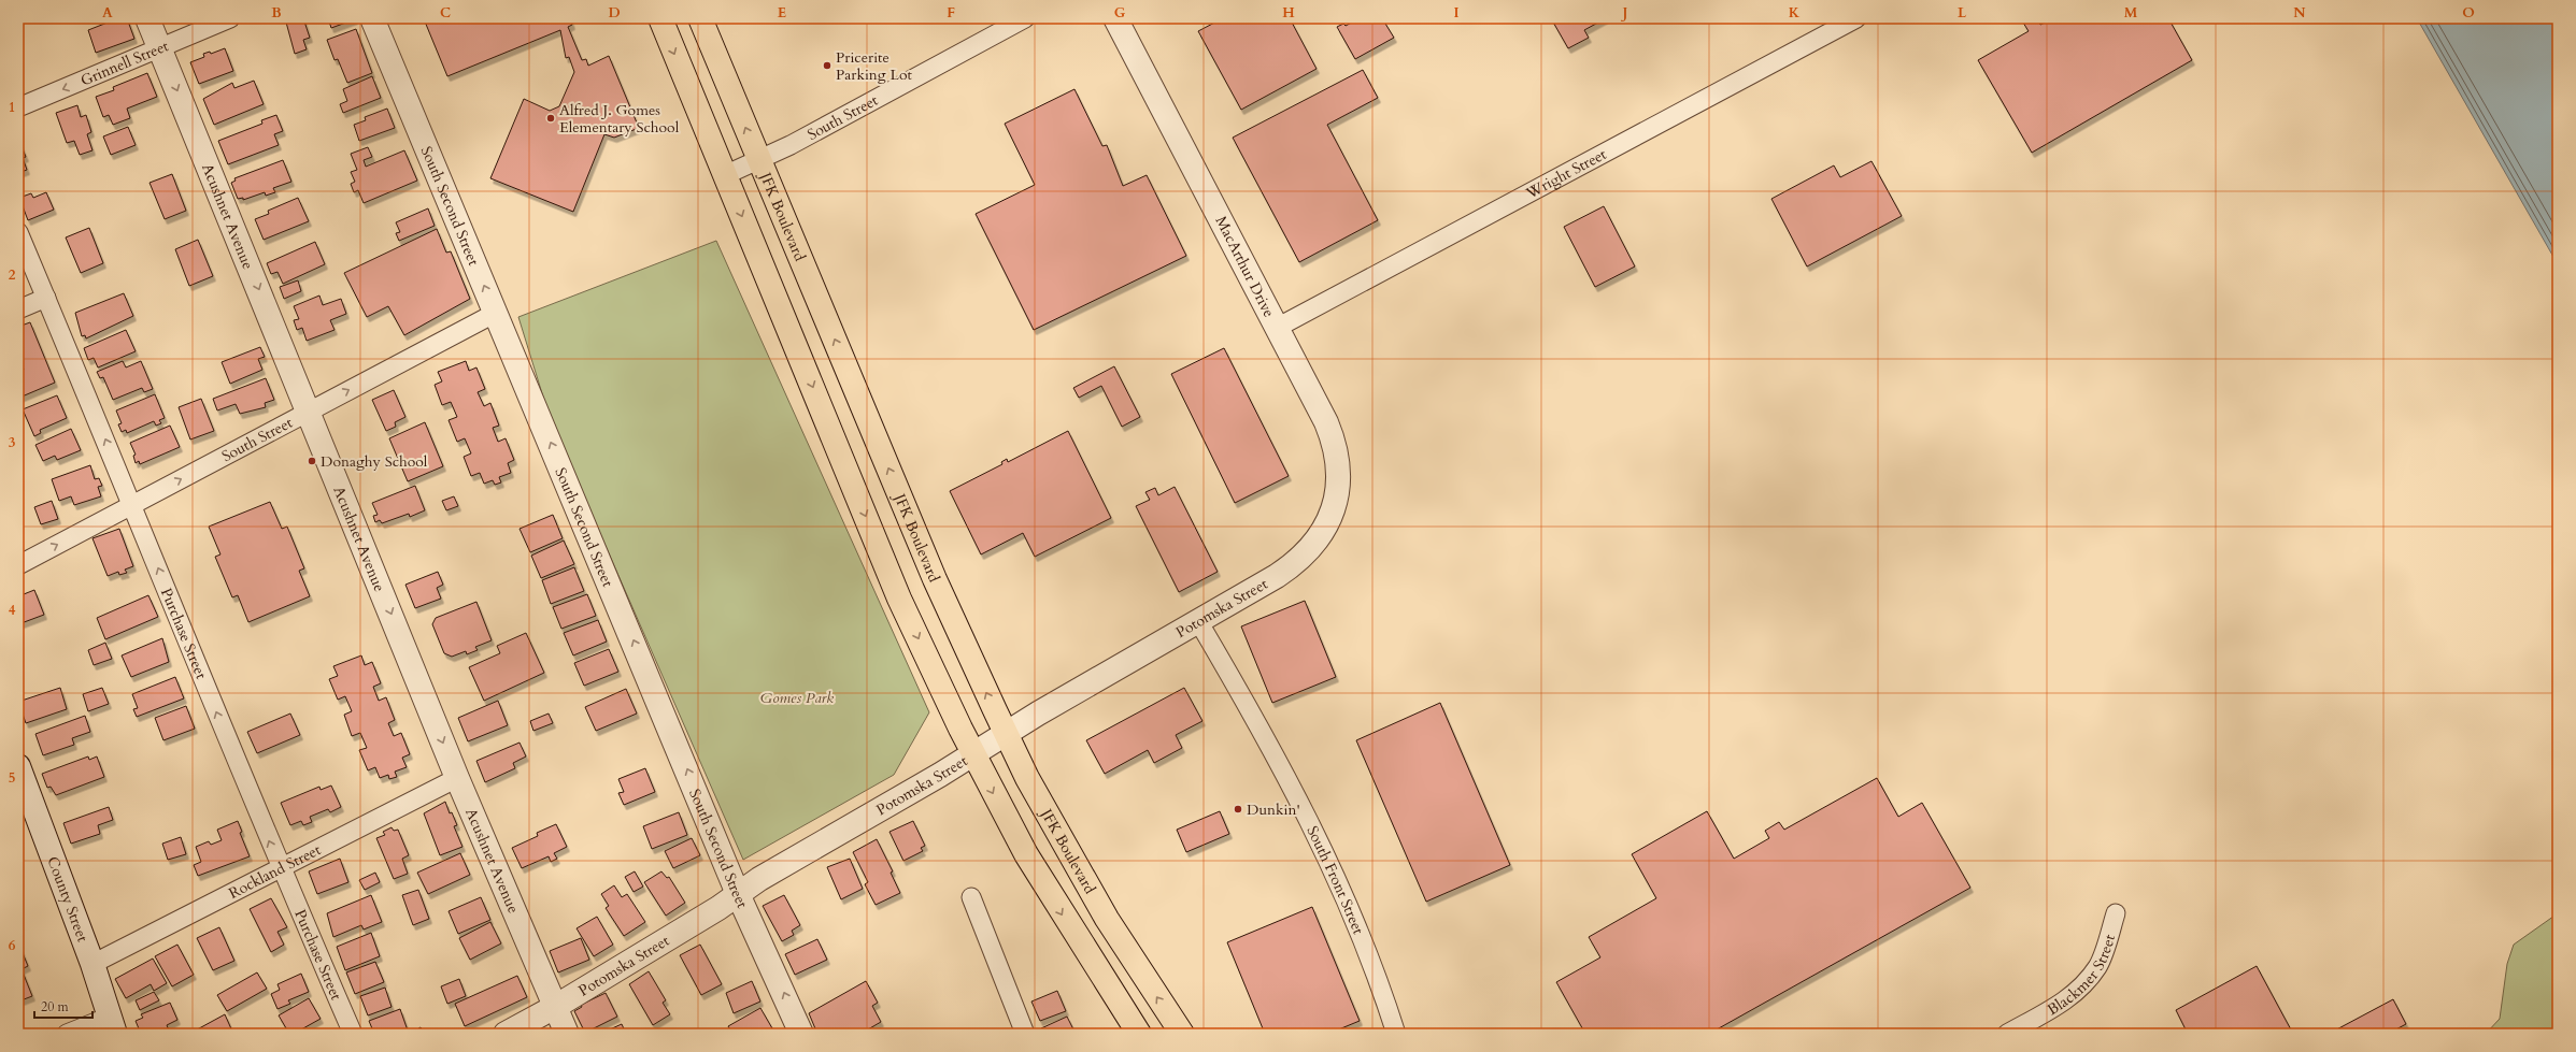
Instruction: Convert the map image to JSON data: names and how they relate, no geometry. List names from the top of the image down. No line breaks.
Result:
{"streets":{"main road":["JFK Boulevard"],"street":["Grinnell Street","South Street","Wright Street","South Second Street","Acushnet Avenue","MacArthur Drive","Potomska Street","Purchase Street","Rockland Street","South Front Street","County Street","Blackmer Street"]},"crossings":[["Grinnell Street","Acushnet Avenue"],["South Street","South Second Street"],["South Street","Acushnet Avenue"],["South Street","JFK Boulevard"],["South Street","Purchase Street"],["Wright Street","MacArthur Drive"],["South Second Street","Potomska Street"],["Acushnet Avenue","Potomska Street"],["Acushnet Avenue","Rockland Street"],["JFK Boulevard","Potomska Street"],["MacArthur Drive","Potomska Street"],["Potomska Street","South Front Street"],["Purchase Street","Rockland Street"],["Rockland Street","County Street"]],"one_way":["Grinnell Street","South Street","South Second Street","Acushnet Avenue","Purchase Street"],"parks":["Gomes Park"],"places":["Pricerite Parking Lot","Alfred J. Gomes Elementary School","Donaghy School","Dunkin'"],"scale_bar":"20 m","grid":{"columns":["A","B","C","D","E","F","G","H","I","J","K","L","M","N","O"],"rows":["1","2","3","4","5","6"]}}
